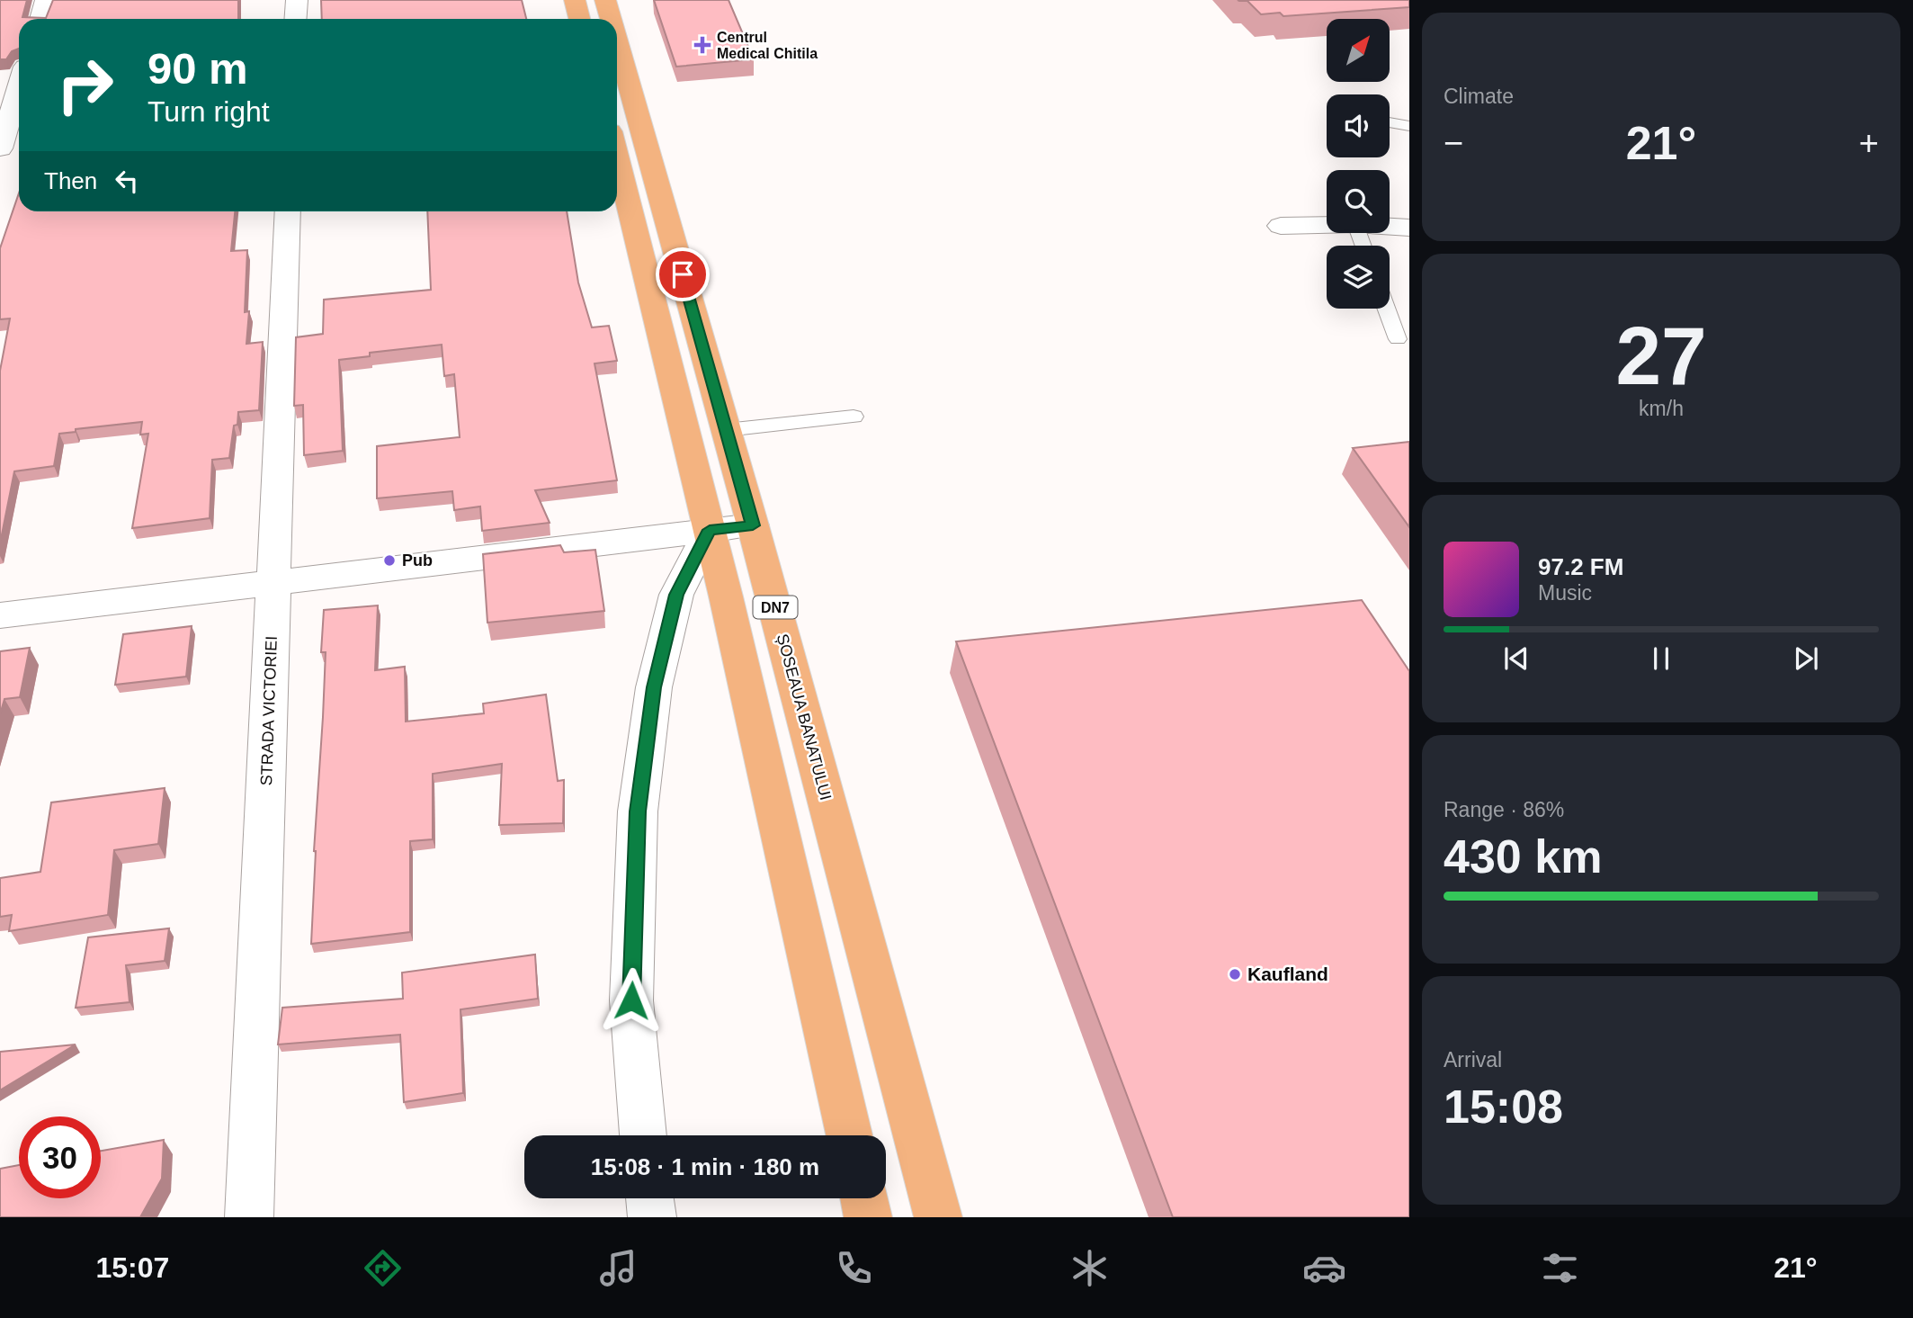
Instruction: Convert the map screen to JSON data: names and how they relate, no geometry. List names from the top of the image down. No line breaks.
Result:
{"streets":{"main road":["DN7","ȘOSEAUA BANATULUI"],"street":["STRADA VICTORIEI"]},"places":{"health":["Centrul Medical Chitila"],"other":["Pub","Kaufland"]},"north":"top right","page":{"tile":["Climate",["27","km/h"],["Range · 86%","430 km"],["Arrival","15:08"]],"turn":["90 m","Turn right"],"heat":["−","21°","+"],"then":"Then","song":["97.2 FM","Music"],"limit":"30","trip":"15:08 · 1 min · 180 m","tabs":["15:07","21°"]}}
